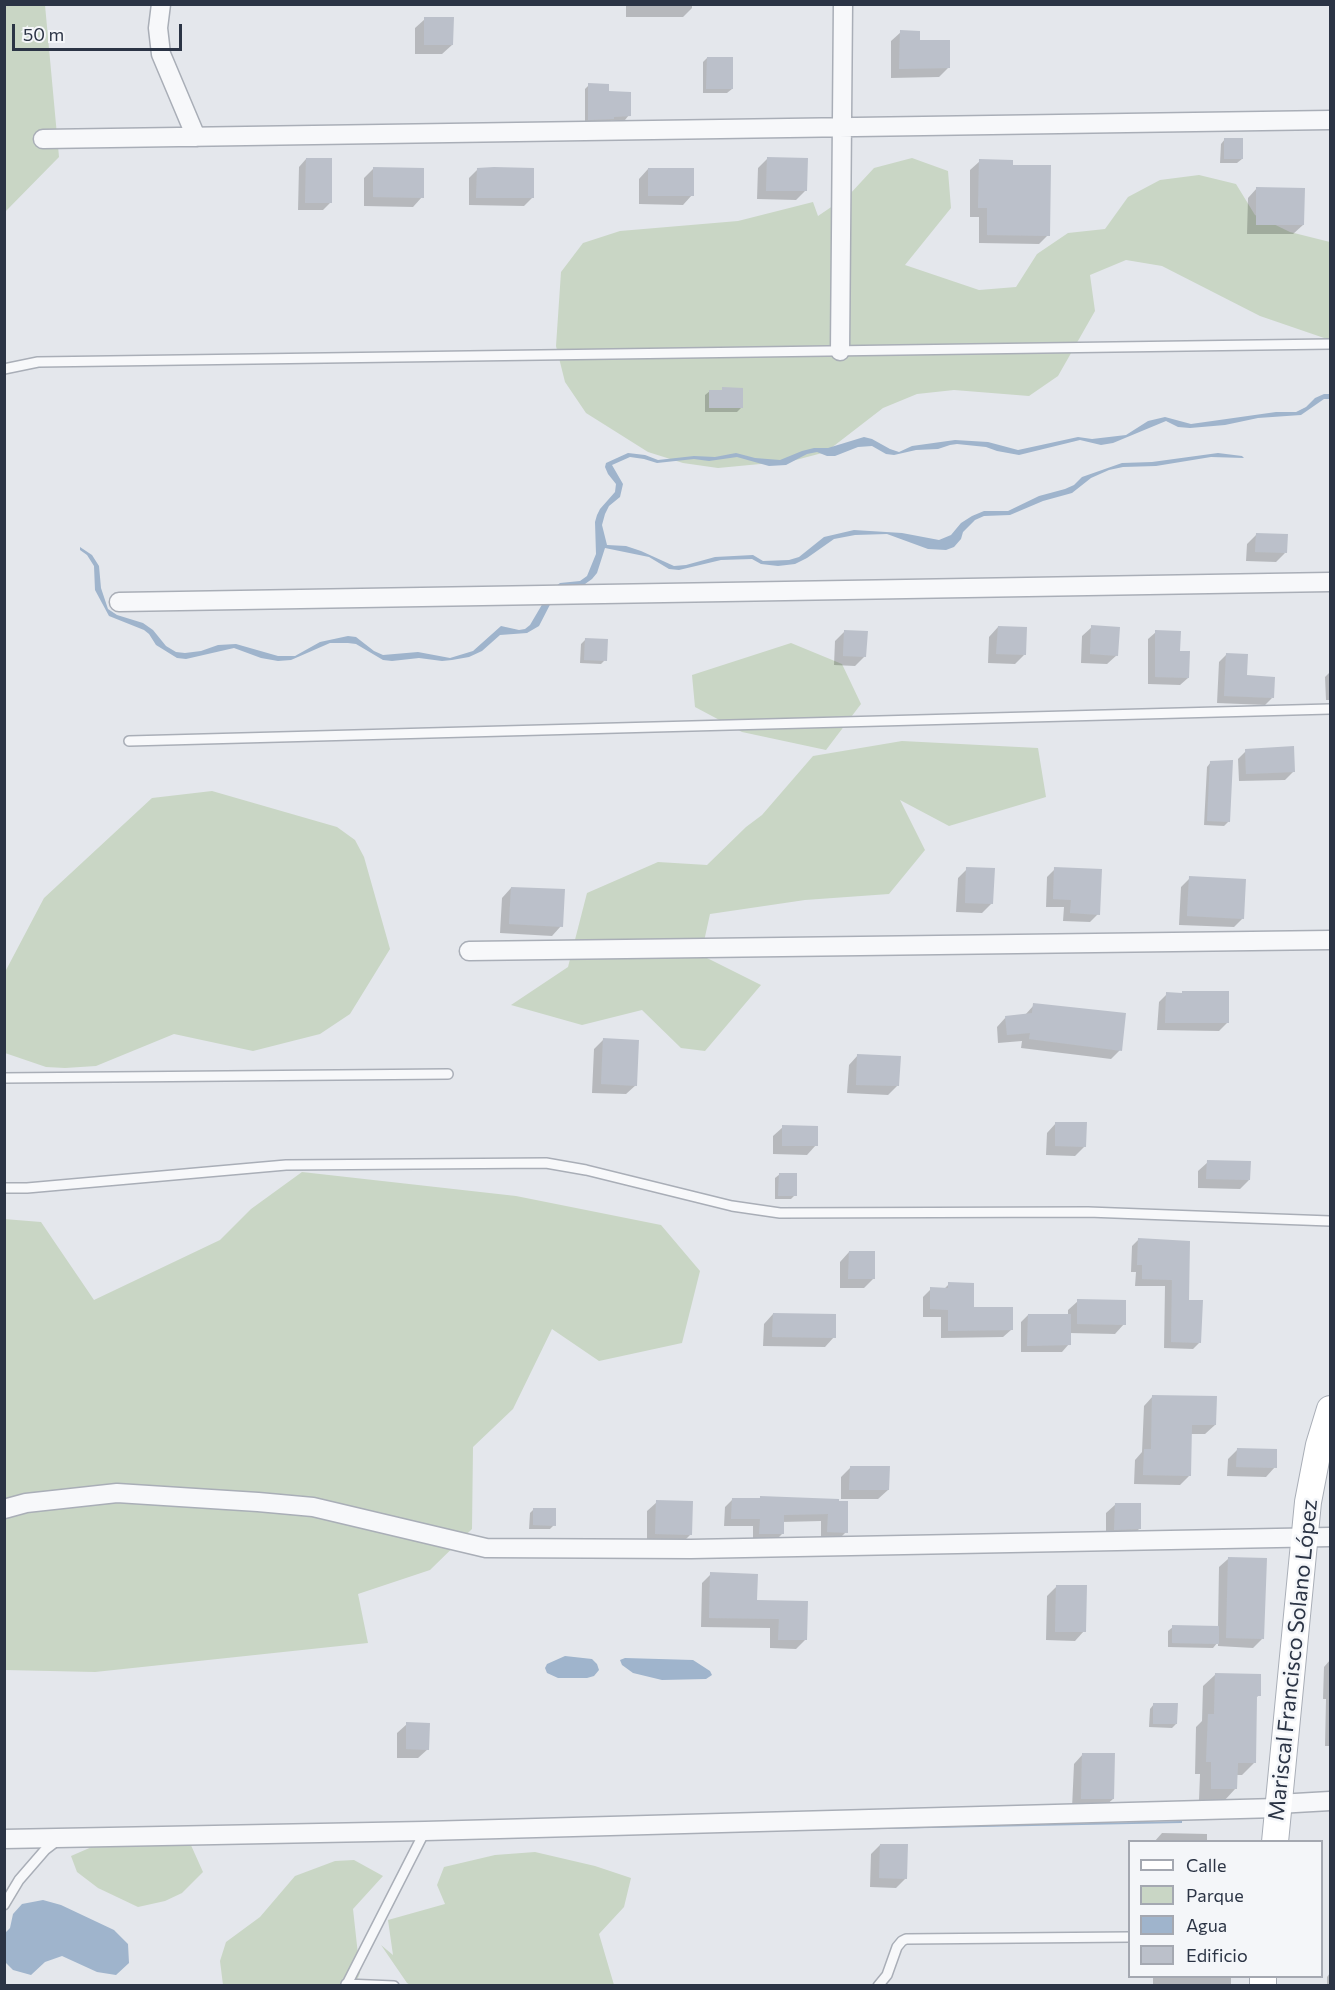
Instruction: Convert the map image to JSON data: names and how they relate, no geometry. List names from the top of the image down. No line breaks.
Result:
{"streets":{"main road":["Mariscal Francisco Solano López"]},"legend":["Calle","Parque","Agua","Edificio"],"scale_bar":"50 m"}
